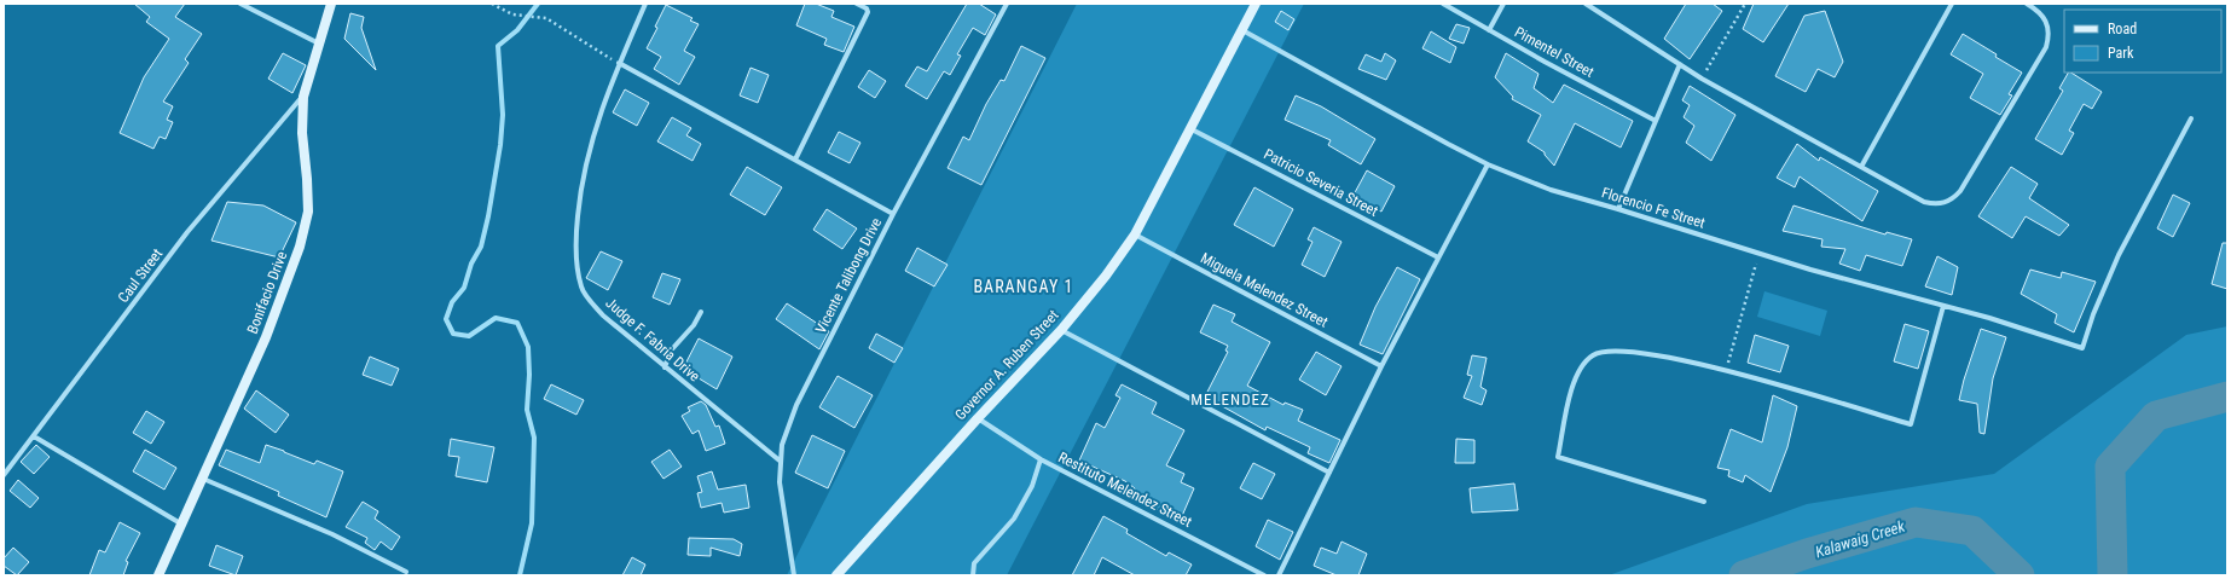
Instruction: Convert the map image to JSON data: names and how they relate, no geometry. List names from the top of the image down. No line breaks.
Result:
{"streets":{"main road":["Bonifacio Drive","Governor A. Ruben Street"],"street":["Pimentel Street","Patricio Severia Street","Florencio Fe Street","Caul Street","Vicente Talibong Drive","Miguela Melendez Street","Judge F. Fabria Drive","Restituto Melendez Street"]},"crossings":[["Patricio Severia Street","Governor A. Ruben Street"],["Florencio Fe Street","Governor A. Ruben Street"],["Caul Street","Bonifacio Drive"],["Vicente Talibong Drive","Judge F. Fabria Drive"],["Miguela Melendez Street","Governor A. Ruben Street"],["Governor A. Ruben Street","Restituto Melendez Street"]],"districts":["BARANGAY 1","MELENDEZ"],"water":["Kalawaig Creek"],"legend":["Road","Park"]}
